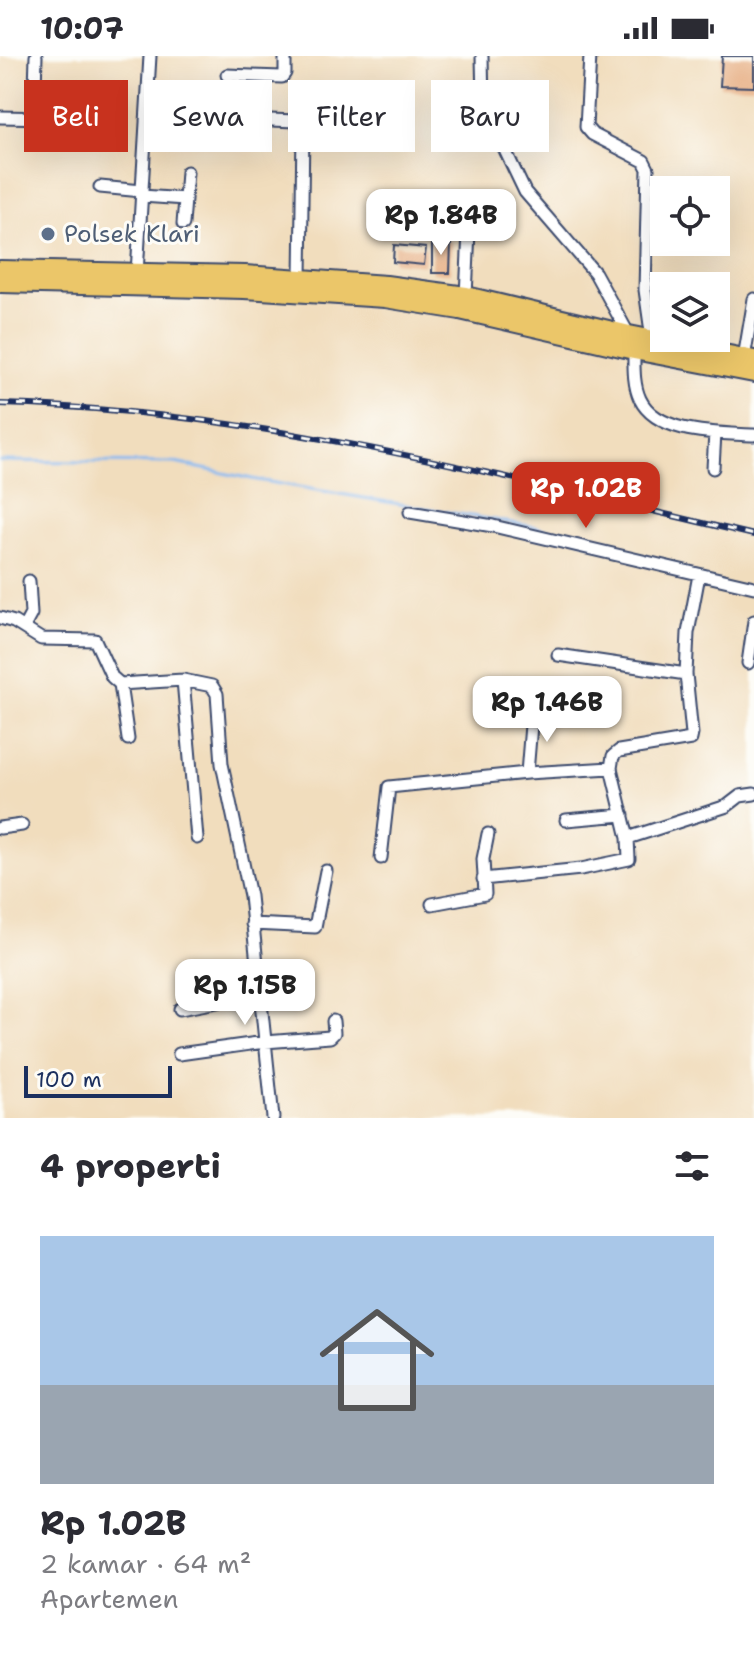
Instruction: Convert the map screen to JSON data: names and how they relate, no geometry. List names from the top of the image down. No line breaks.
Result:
{"places":["Polsek Klari"],"scale_bar":"100 m","page":{"status":"10:07","chip":["Beli","Sewa","Filter","Baru"],"price":["Rp 1.84B","Rp 1.02B","Rp 1.46B","Rp 1.15B"],"scale":"100 m","heading":"4 properti","list":[{"name":"Rp 1.02B","note":"2 kamar · 64 m² · Apartemen"}]}}
